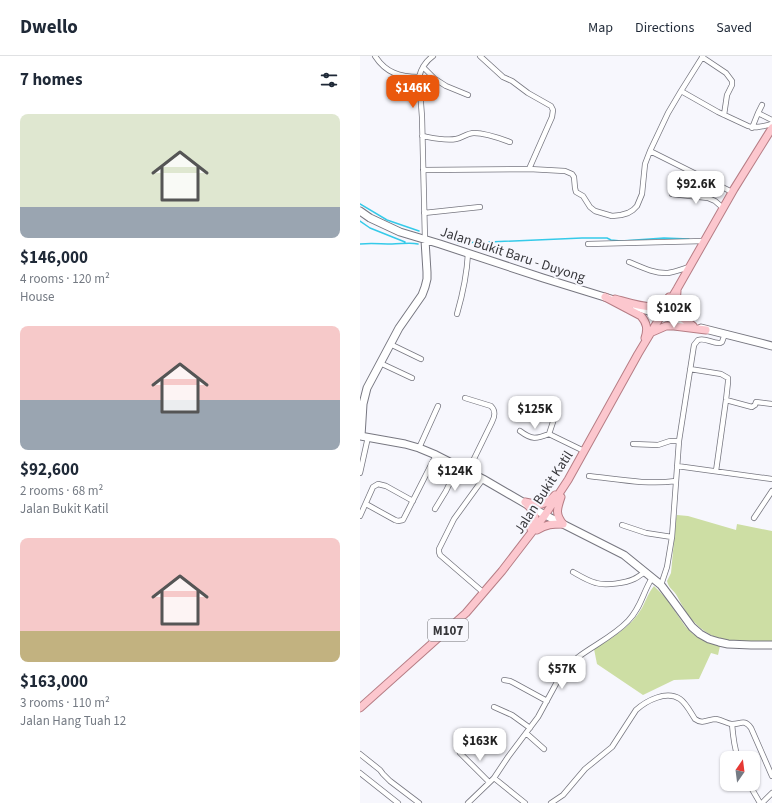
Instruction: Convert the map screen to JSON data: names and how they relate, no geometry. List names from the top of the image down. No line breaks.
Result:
{"streets":{"main road":["Jalan Bukit Katil","M107"],"street":["Jalan Bukit Baru - Duyong"]},"crossings":[["Jalan Bukit Baru - Duyong","Jalan Bukit Katil"]],"north":"top","page":{"header":"Dwello","nav":["Map","Directions","Saved"],"heading":"7 homes","price":["$146K","$92.6K","$102K","$125K","$124K","$57K","$163K"],"list":[{"name":"$146,000","note":"4 rooms · 120 m² · House"},{"name":"$92,600","note":"2 rooms · 68 m² · Jalan Bukit Katil"},{"name":"$163,000","note":"3 rooms · 110 m² · Jalan Hang Tuah 12"}]}}
